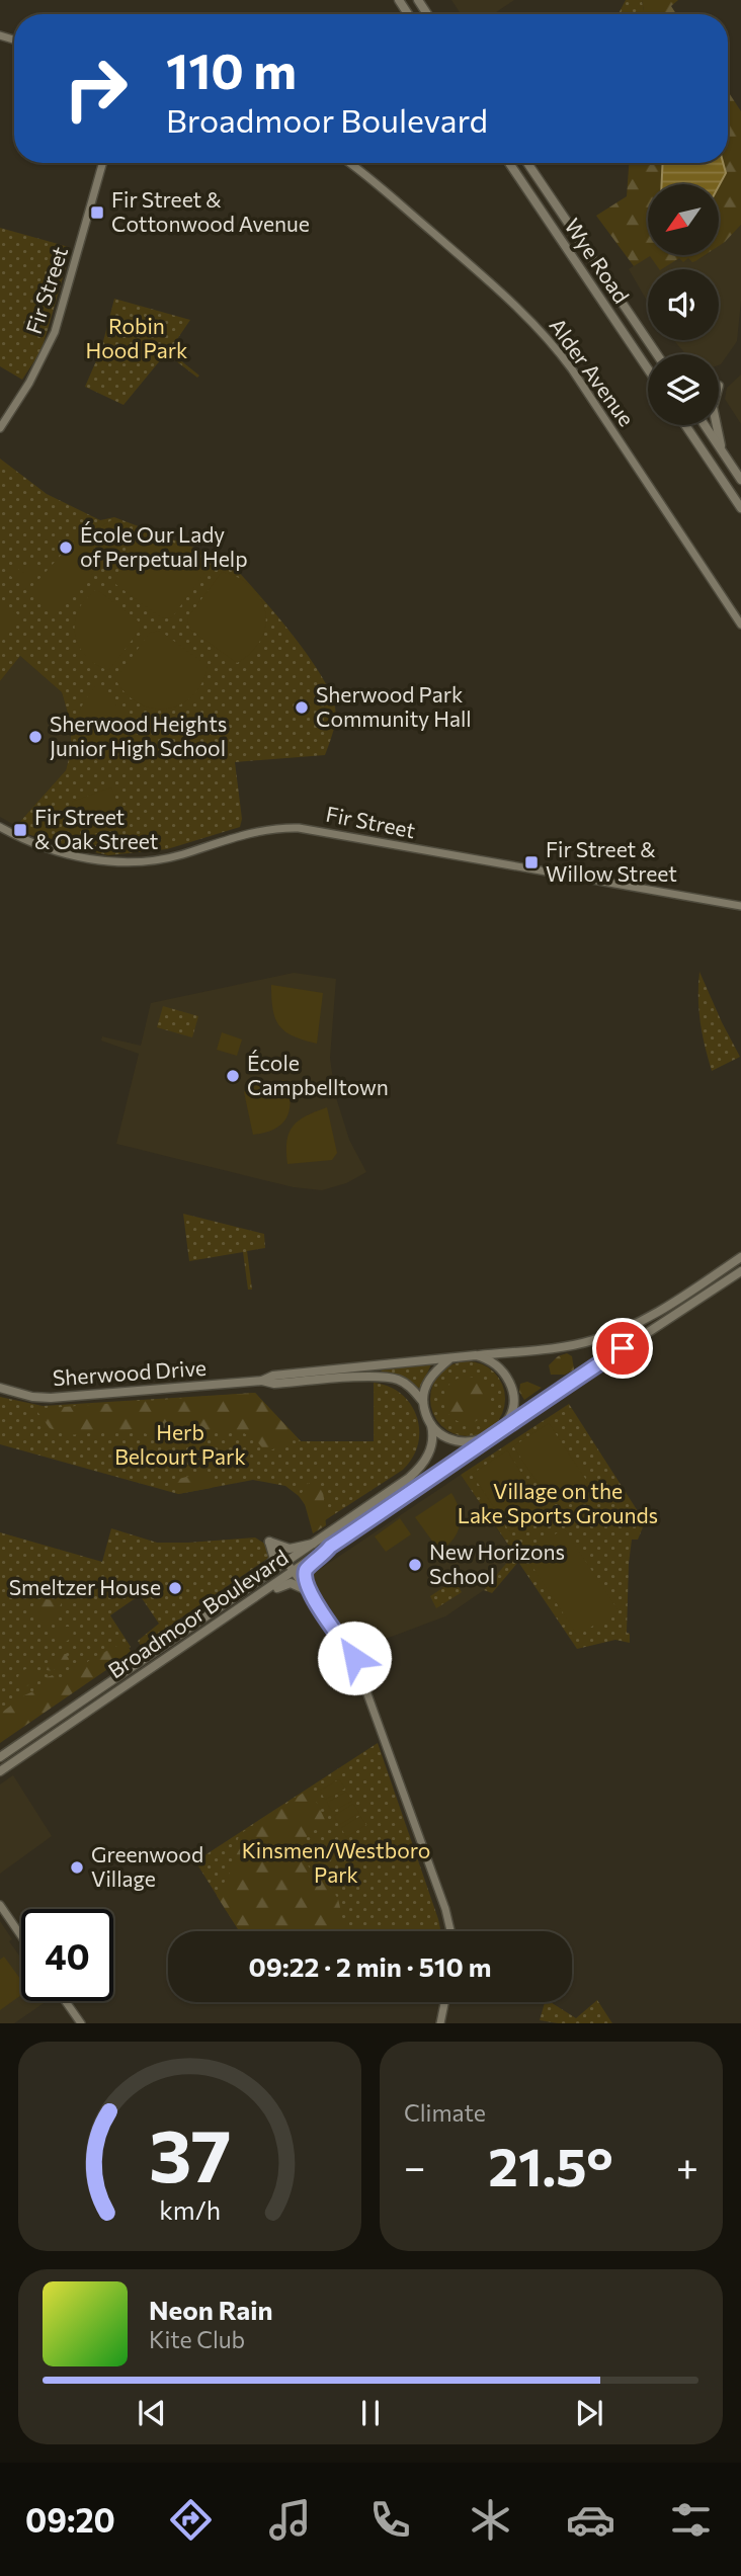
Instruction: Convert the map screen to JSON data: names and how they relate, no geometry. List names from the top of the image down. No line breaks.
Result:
{"streets":{"main road":["Wye Road","Sherwood Drive","Broadmoor Boulevard"],"street":["Fir Street","Alder Avenue"]},"crossings":[["Sherwood Drive","Broadmoor Boulevard"]],"parks":["Robin Hood Park","Herb Belcourt Park","Village on the Lake Sports Grounds","Kinsmen/Westboro Park"],"places":{"transit":["Fir Street & Cottonwood Avenue","Fir Street & Oak Street","Fir Street & Willow Street"],"other":["École Our Lady of Perpetual Help","Sherwood Park Community Hall","Sherwood Heights Junior High School","École Campbelltown","New Horizons School","Smeltzer House","Greenwood Village"]},"north":"bottom left","page":{"turn":["110 m","Broadmoor Boulevard"],"limit":"40","trip":"09:22 · 2 min · 510 m","tile":"Climate","heat":["−","21.5°","+"],"song":["Neon Rain","Kite Club"],"tabs":"09:20","gauge":["37","km/h"]}}
